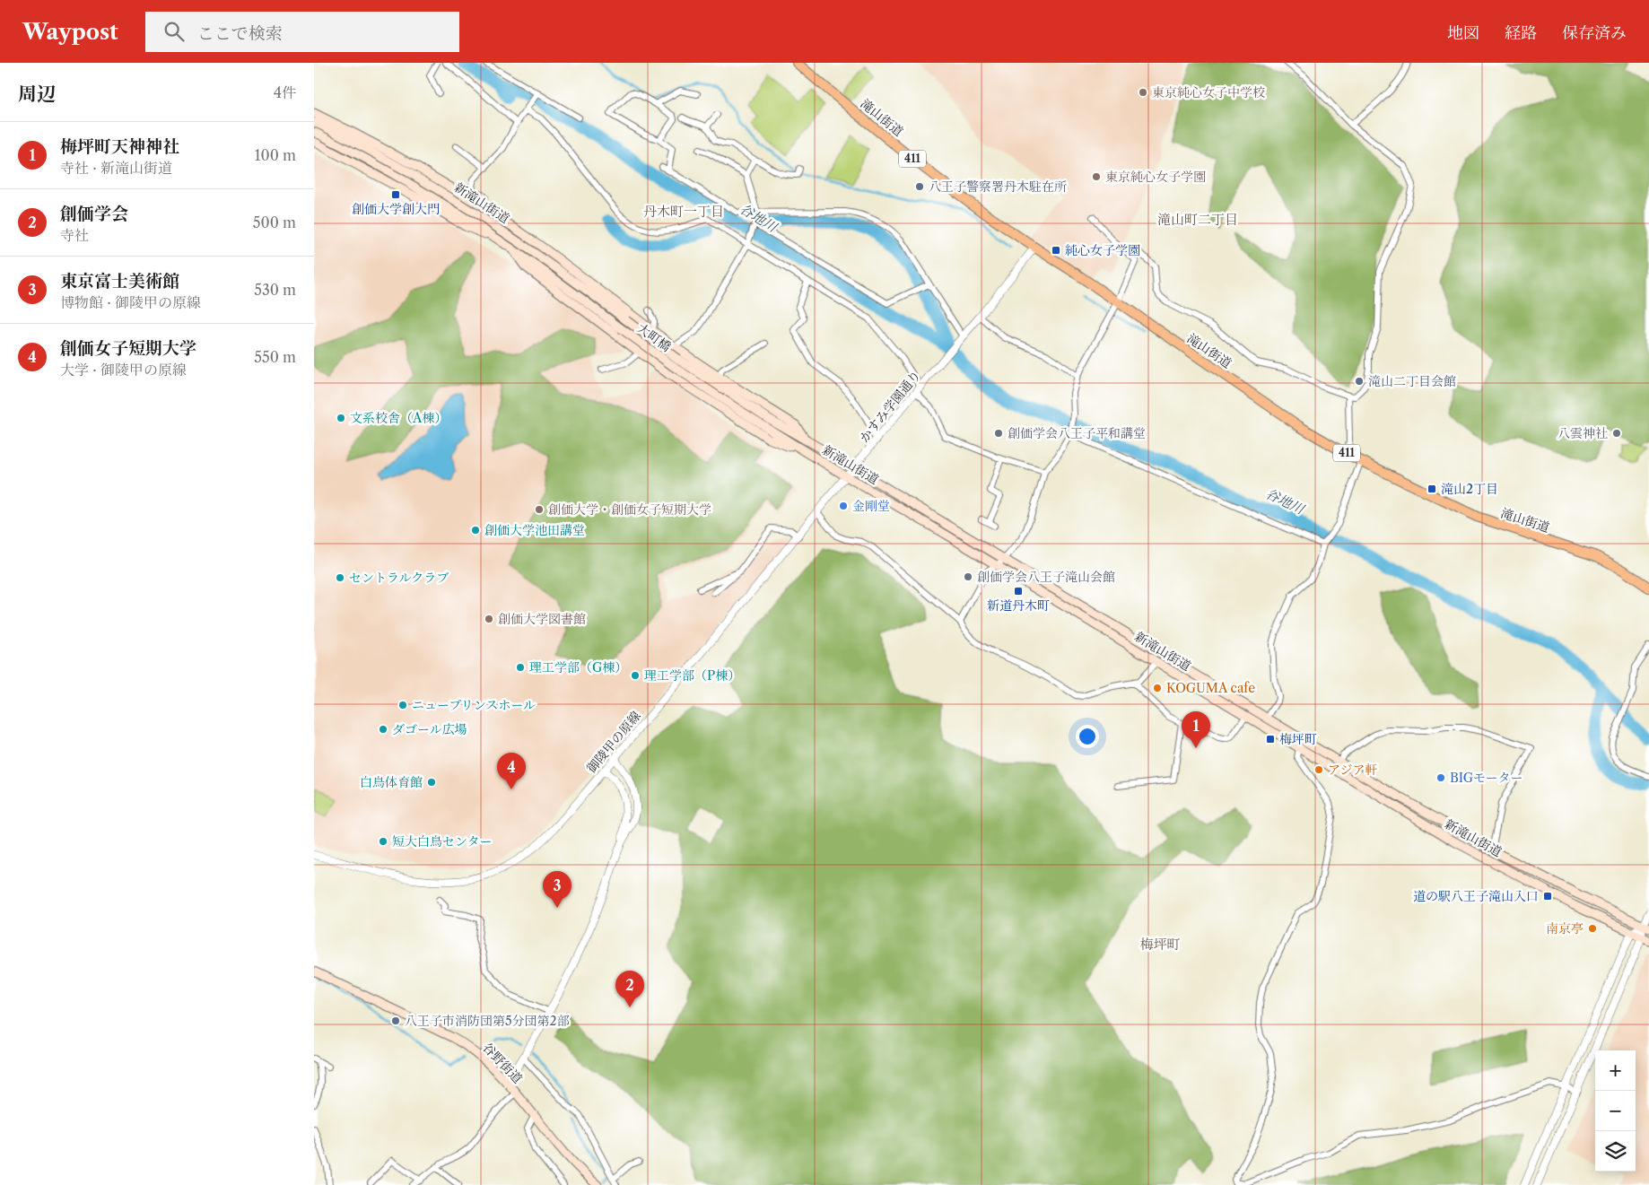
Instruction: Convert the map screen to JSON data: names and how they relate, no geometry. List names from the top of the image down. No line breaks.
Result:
{"streets":{"highway":["滝山街道","411"],"main road":["新滝山街道","大町橋","谷野街道"],"street":["かすみ学園通り","御陵甲の原線"]},"crossings":[["新滝山街道","大町橋"],["新滝山街道","かすみ学園通り"],["新滝山街道","御陵甲の原線"],["かすみ学園通り","御陵甲の原線"]],"districts":["丹木町一丁目","滝山町二丁目","梅坪町"],"water":["谷地川"],"places":{"other":["東京純心女子中学校","東京純心女子学園","八王子警察署丹木駐在所","滝山二丁目会館","文系校舎（A棟）","創価学会八王子平和講堂","八雲神社","金剛堂","創価大学・創価女子短期大学","創価大学池田講堂","創価学会八王子滝山会館","セントラルクラブ","創価大学図書館","理工学部（G棟）","理工学部（P棟）","KOGUMA cafe","ニュープリンスホール","ダゴール広場","アジア軒","BIGモーター","白鳥体育館","短大白鳥センター","南京亭","八王子市消防団第5分団第2部"],"transit":["創価大学創大門","純心女子学園","滝山2丁目","新道丹木町","梅坪町","道の駅八王子滝山入口"]},"page":{"header":"Waypost","search":"ここで検索","nav":["地図","経路","保存済み"],"heading":["周辺","4件"],"list":[{"mark":"1","name":"梅坪町天神神社","note":"寺社 · 新滝山街道","value":"100 m"},{"mark":"2","name":"創価学会","note":"寺社","value":"500 m"},{"mark":"3","name":"東京富士美術館","note":"博物館 · 御陵甲の原線","value":"530 m"},{"mark":"4","name":"創価女子短期大学","note":"大学 · 御陵甲の原線","value":"550 m"}],"pins":["1","4","3","2"],"map_buttons":["+","−"]}}
